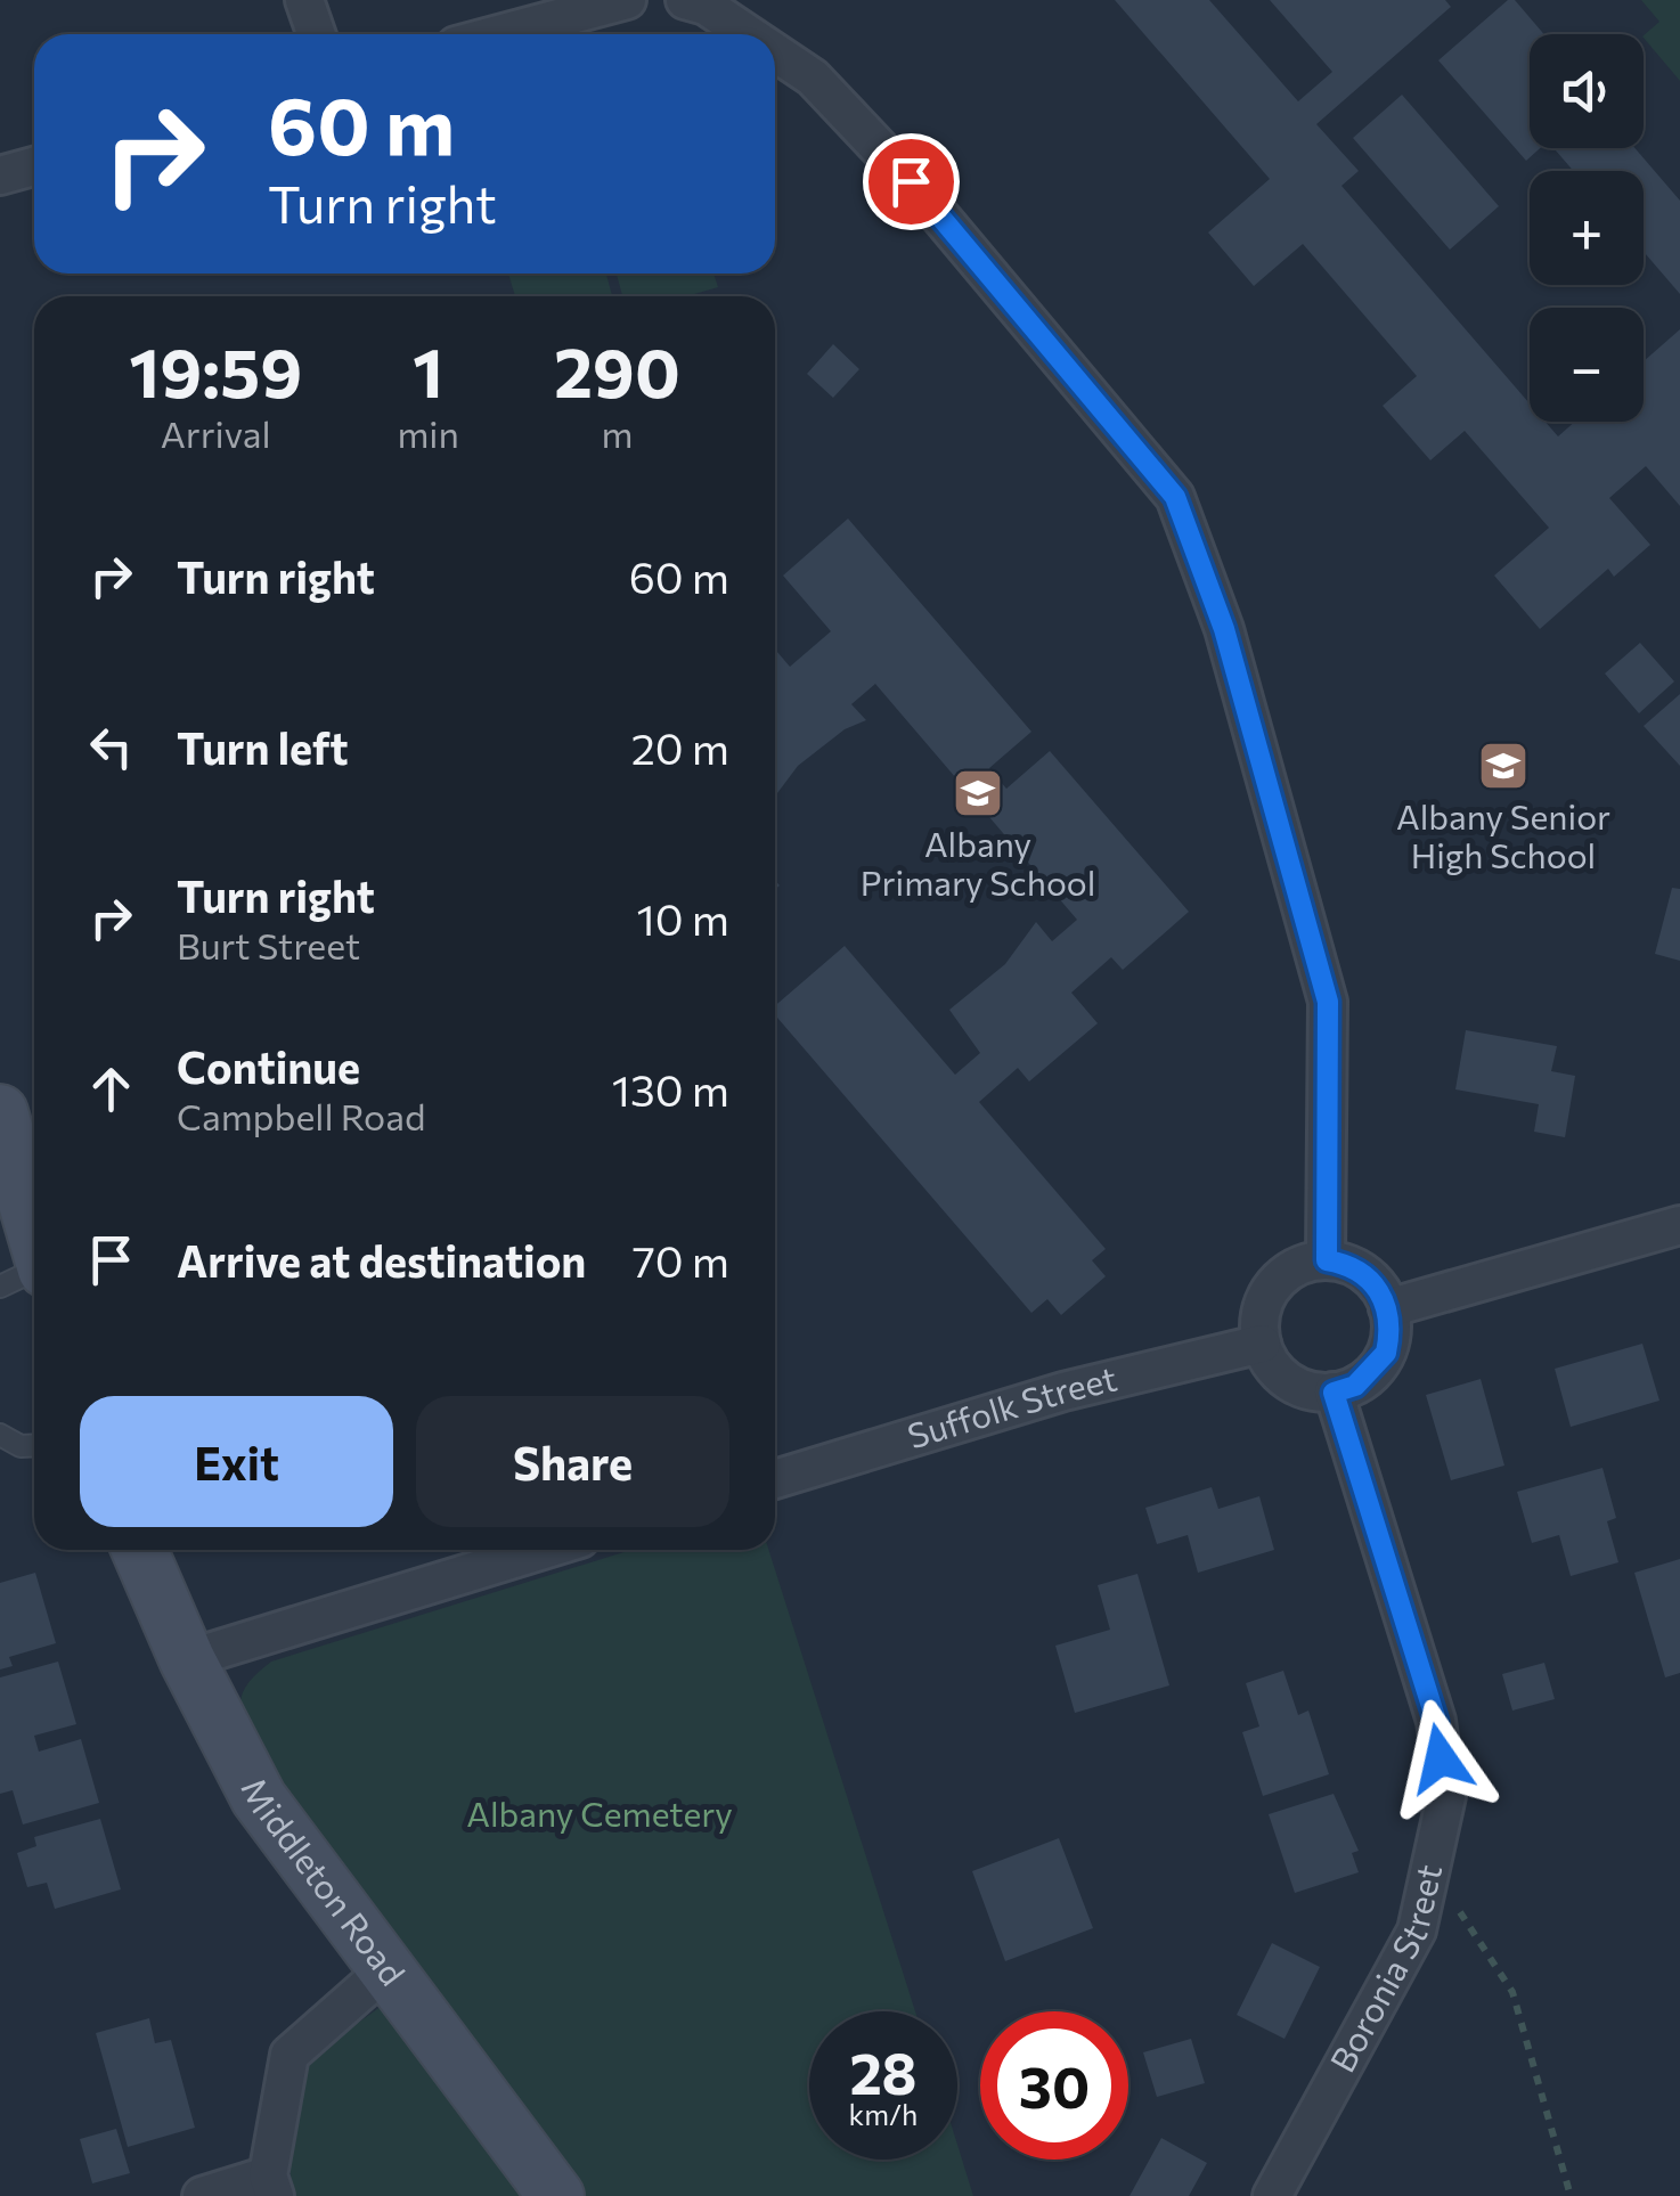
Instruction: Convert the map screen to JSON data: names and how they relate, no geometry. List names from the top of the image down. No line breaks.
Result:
{"streets":{"main road":["Middleton Road"],"street":["Suffolk Street","Boronia Street"]},"crossings":[["Suffolk Street","Boronia Street"]],"parks":["Albany Cemetery"],"places":{"school or university":["Albany Senior High School","Albany Primary School"]},"page":{"map_buttons":["+","−"],"turn":["60 m","Turn right"],"eta":["19:59","Arrival","1","min","290","m"],"list":[{"name":"Turn right","value":"60 m"},{"name":"Turn left","value":"20 m"},{"name":"Turn right","note":"Burt Street","value":"10 m"},{"name":"Continue","note":"Campbell Road","value":"130 m"},{"name":"Arrive at destination","value":"70 m"}],"buttons":["Exit","Share"],"speed":"28 km/h","limit":"30"}}
